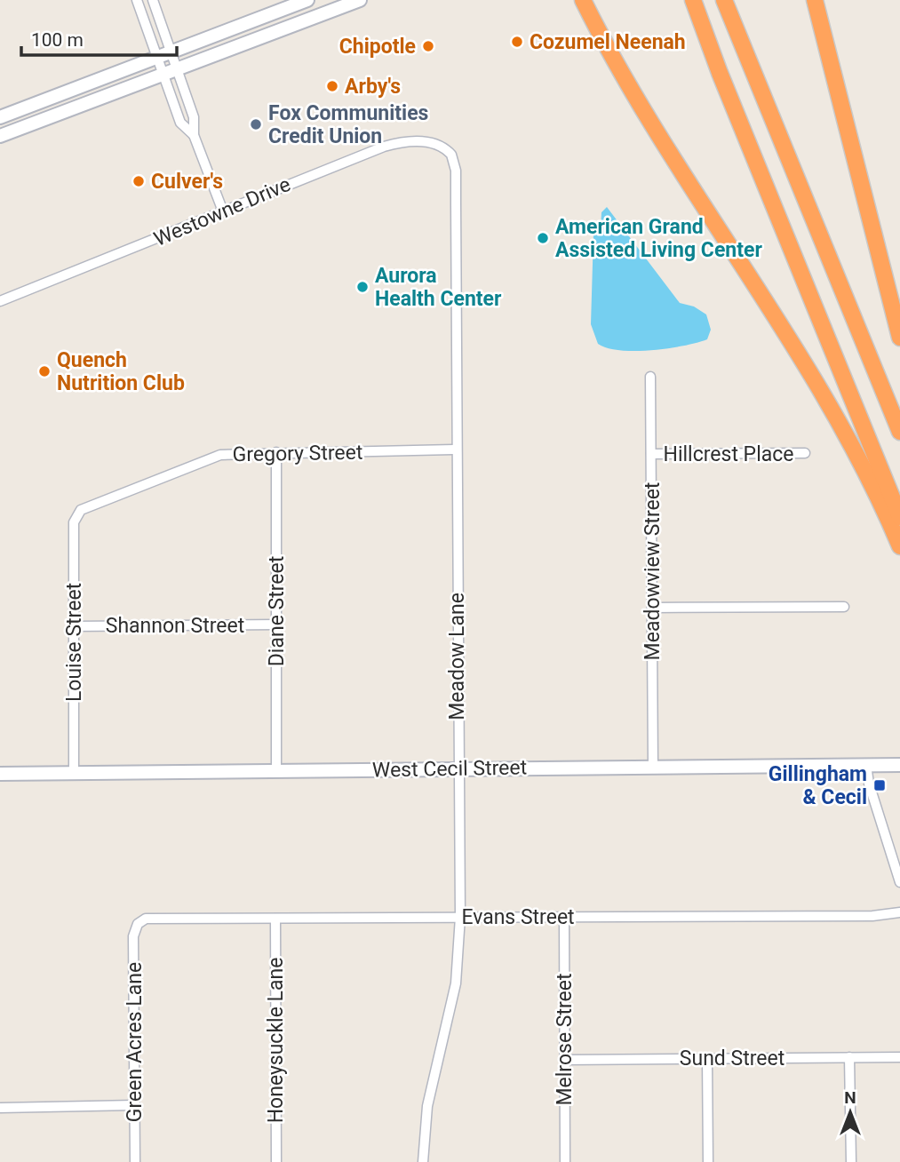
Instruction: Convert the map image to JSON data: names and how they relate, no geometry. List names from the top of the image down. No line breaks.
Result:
{"streets":{"main road":["West Cecil Street"],"street":["Westowne Drive","Gregory Street","Hillcrest Place","Meadowview Street","Diane Street","Shannon Street","Louise Street","Meadow Lane","Evans Street","Melrose Street","Honeysuckle Lane","Green Acres Lane","Sund Street"]},"crossings":[["Westowne Drive","Meadow Lane"],["Gregory Street","Diane Street"],["Gregory Street","Louise Street"],["Gregory Street","Meadow Lane"],["Hillcrest Place","Meadowview Street"],["Meadowview Street","West Cecil Street"],["Diane Street","Shannon Street"],["Diane Street","West Cecil Street"],["Shannon Street","Louise Street"],["Louise Street","West Cecil Street"],["Meadow Lane","West Cecil Street"],["Meadow Lane","Evans Street"],["Evans Street","Melrose Street"],["Evans Street","Honeysuckle Lane"],["Evans Street","Green Acres Lane"],["Melrose Street","Sund Street"]],"places":{"other":["Cozumel Neenah","Chipotle","Arby's","Fox Communities Credit Union","Culver's","American Grand Assisted Living Center","Aurora Health Center","Quench Nutrition Club"],"transit":["Gillingham & Cecil"]},"scale_bar":"100 m","north":"top"}
